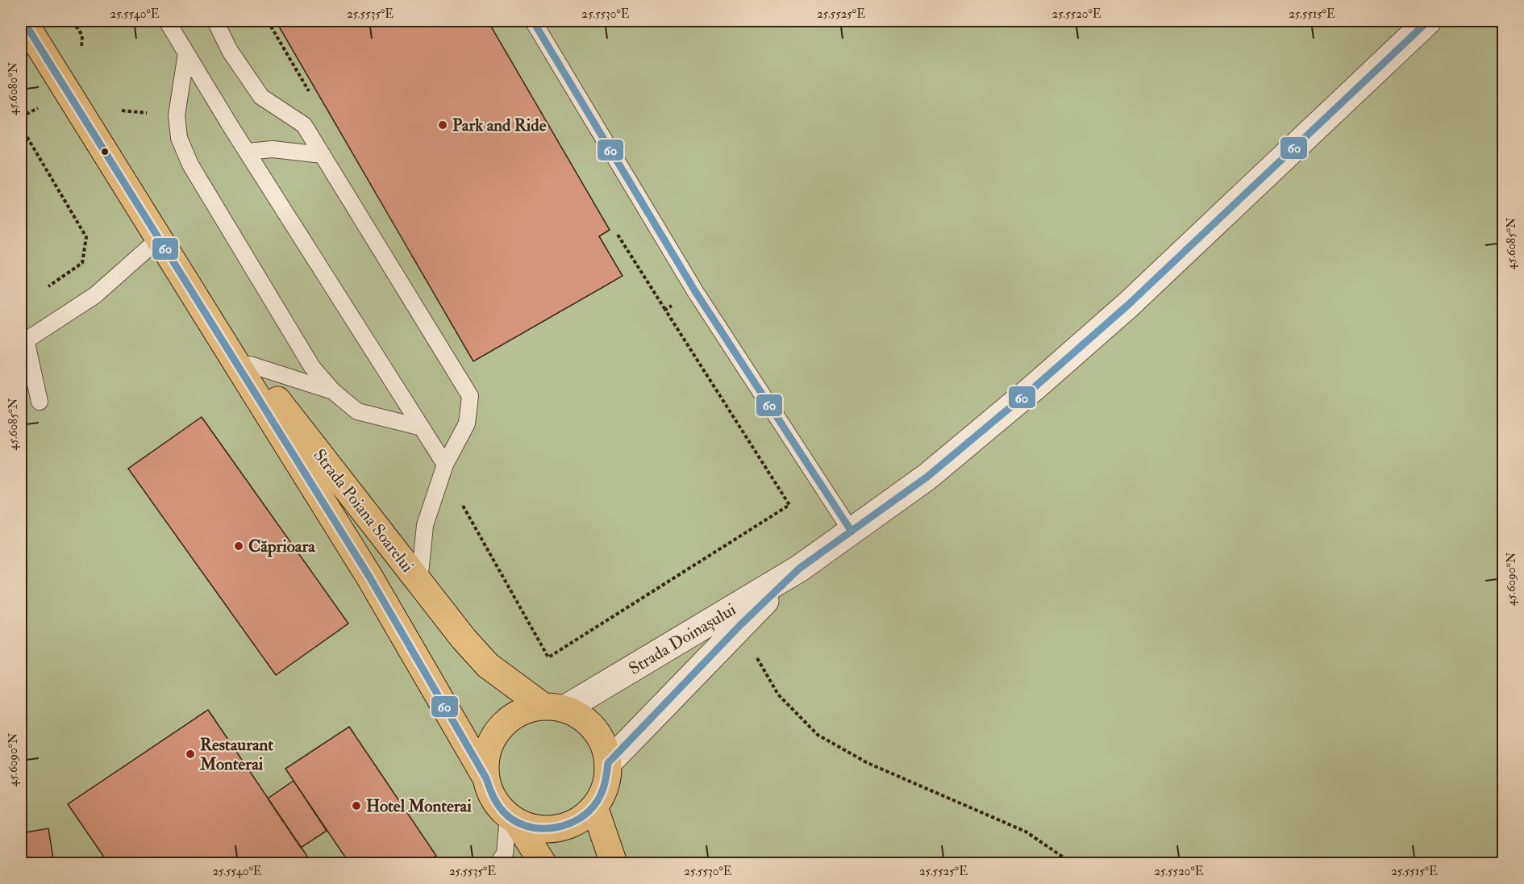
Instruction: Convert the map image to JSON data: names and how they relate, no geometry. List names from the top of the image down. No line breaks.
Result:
{"streets":{"main road":["Strada Poiana Soarelui"],"street":["Strada Doinașului"]},"crossings":[["Strada Poiana Soarelui","Strada Doinașului"]],"places":["Park and Ride","Căprioara","Restaurant Monterai","Hotel Monterai"],"lines":["transit line 60"],"coordinates":["25.5540°E","25.5535°E","25.5530°E","25.5525°E","25.5520°E","25.5515°E","45.6080°N","45.6085°N","45.6090°N"]}
